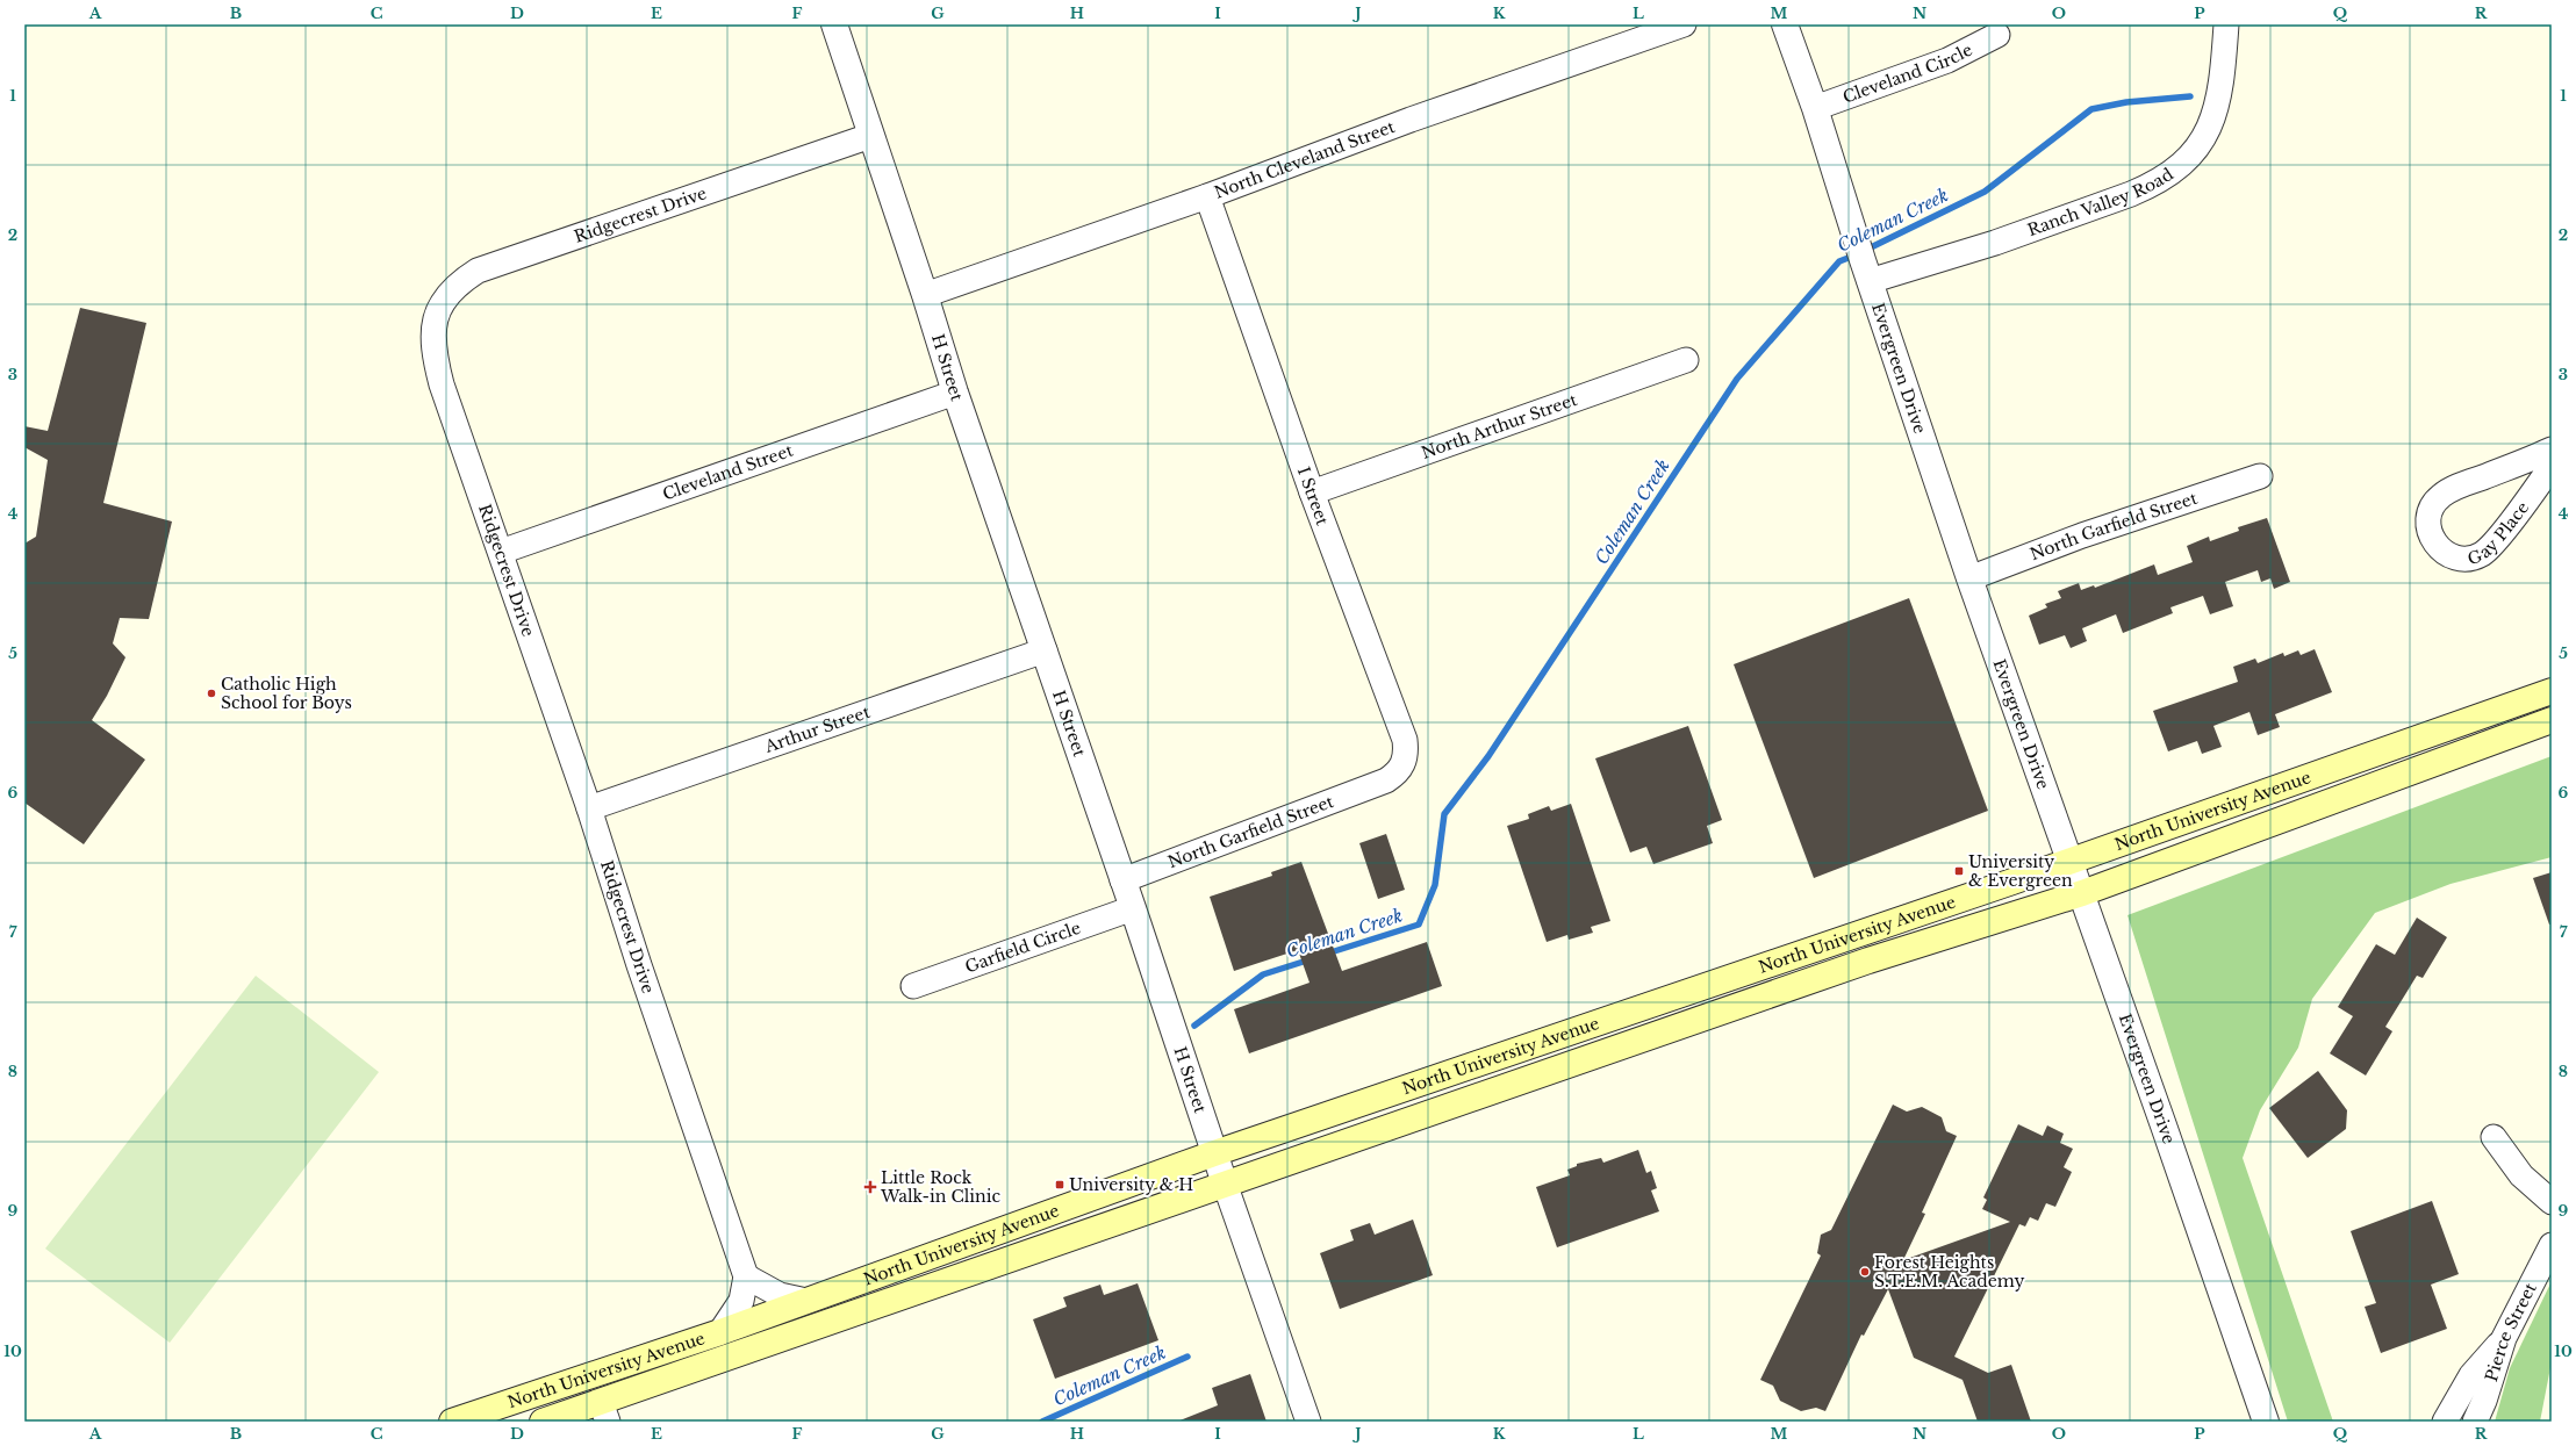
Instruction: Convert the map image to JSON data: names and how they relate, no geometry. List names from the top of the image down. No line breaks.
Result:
{"streets":{"main road":["North University Avenue"],"street":["Cleveland Circle","North Cleveland Street","Ranch Valley Road","Ridgecrest Drive","H Street","Evergreen Drive","North Arthur Street","Cleveland Street","I Street","North Garfield Street","Gay Place","Arthur Street","Garfield Circle","Pierce Street"]},"crossings":[["Cleveland Circle","Evergreen Drive"],["North Cleveland Street","H Street"],["North Cleveland Street","I Street"],["Ranch Valley Road","Evergreen Drive"],["Ridgecrest Drive","H Street"],["Ridgecrest Drive","Cleveland Street"],["Ridgecrest Drive","Arthur Street"],["Ridgecrest Drive","North University Avenue"],["H Street","Cleveland Street"],["H Street","North Garfield Street"],["H Street","Arthur Street"],["H Street","North University Avenue"],["H Street","Garfield Circle"],["Evergreen Drive","North Garfield Street"],["Evergreen Drive","North University Avenue"],["North Arthur Street","I Street"],["I Street","North Garfield Street"]],"water":["Coleman Creek"],"places":{"other":["Catholic High School for Boys","Forest Heights S.T.E.M. Academy"],"transit":["University & Evergreen","University & H"],"health":["Little Rock Walk-in Clinic"]},"grid":{"columns":["A","B","C","D","E","F","G","H","I","J","K","L","M","N","O","P","Q","R"],"rows":["1","2","3","4","5","6","7","8","9","10"]}}
